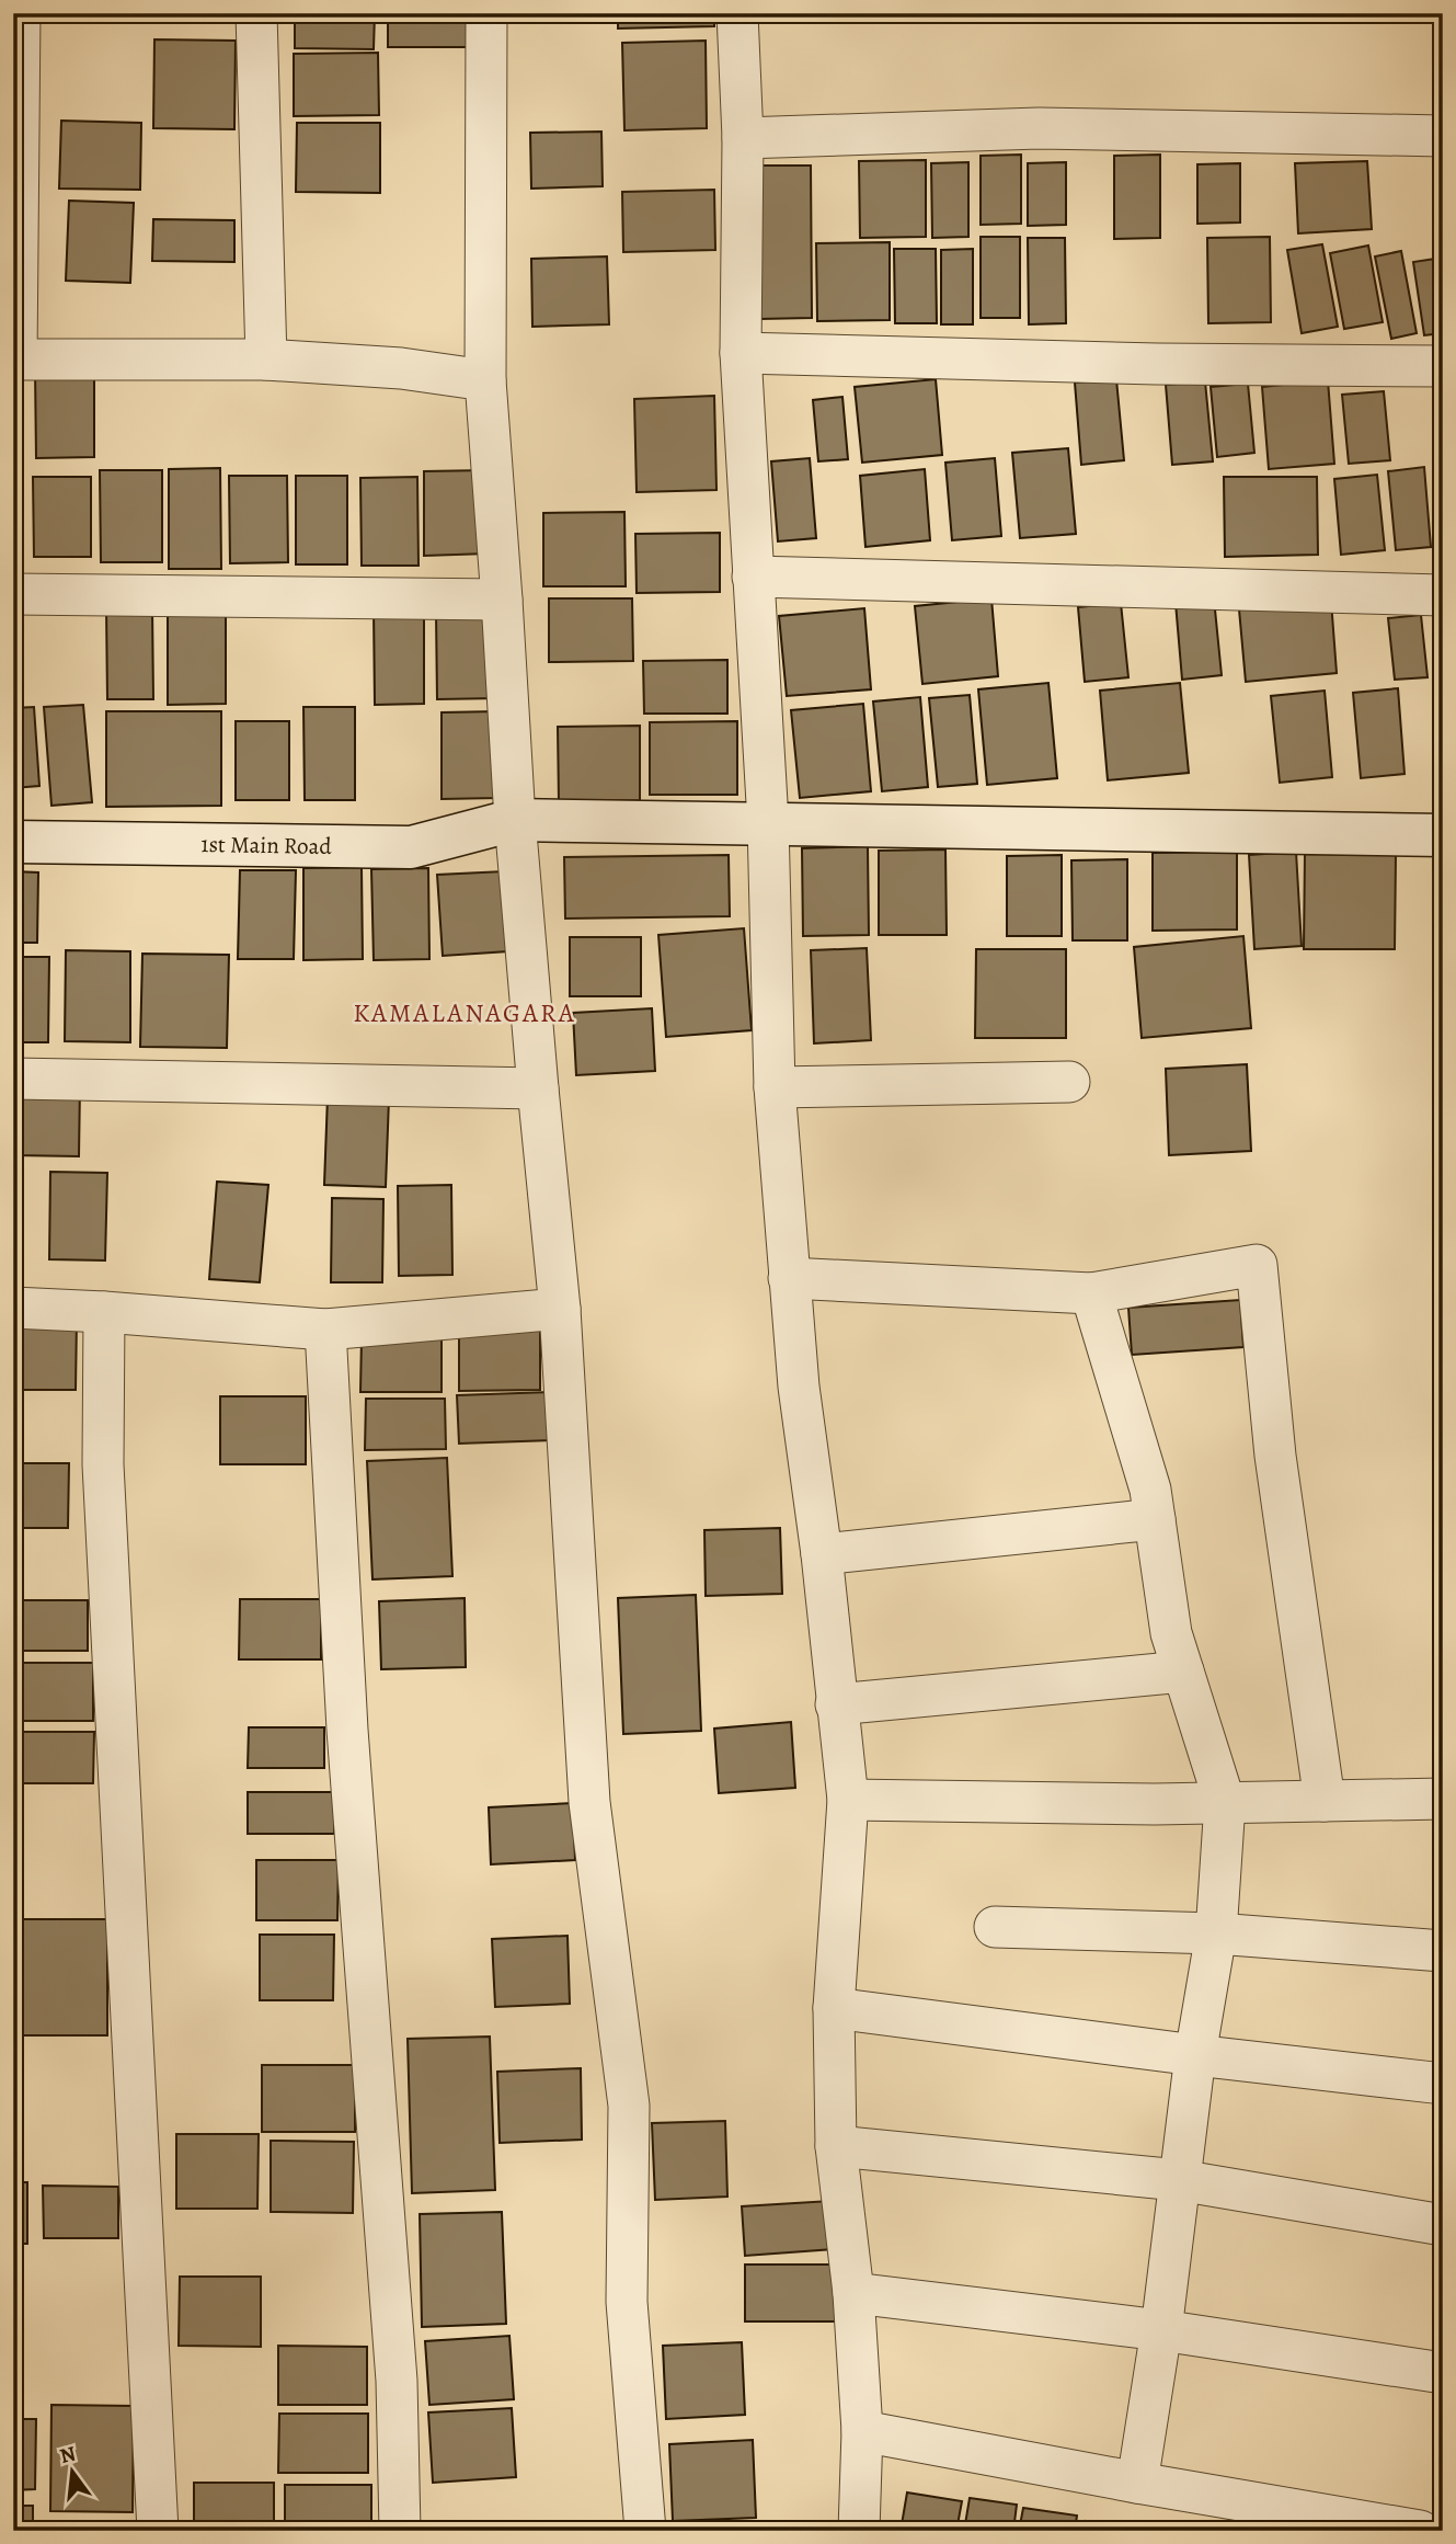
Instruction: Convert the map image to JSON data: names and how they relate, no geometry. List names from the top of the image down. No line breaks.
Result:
{"streets":{"street":["1st Main Road"]},"districts":["KAMALANAGARA"],"north":"top"}
